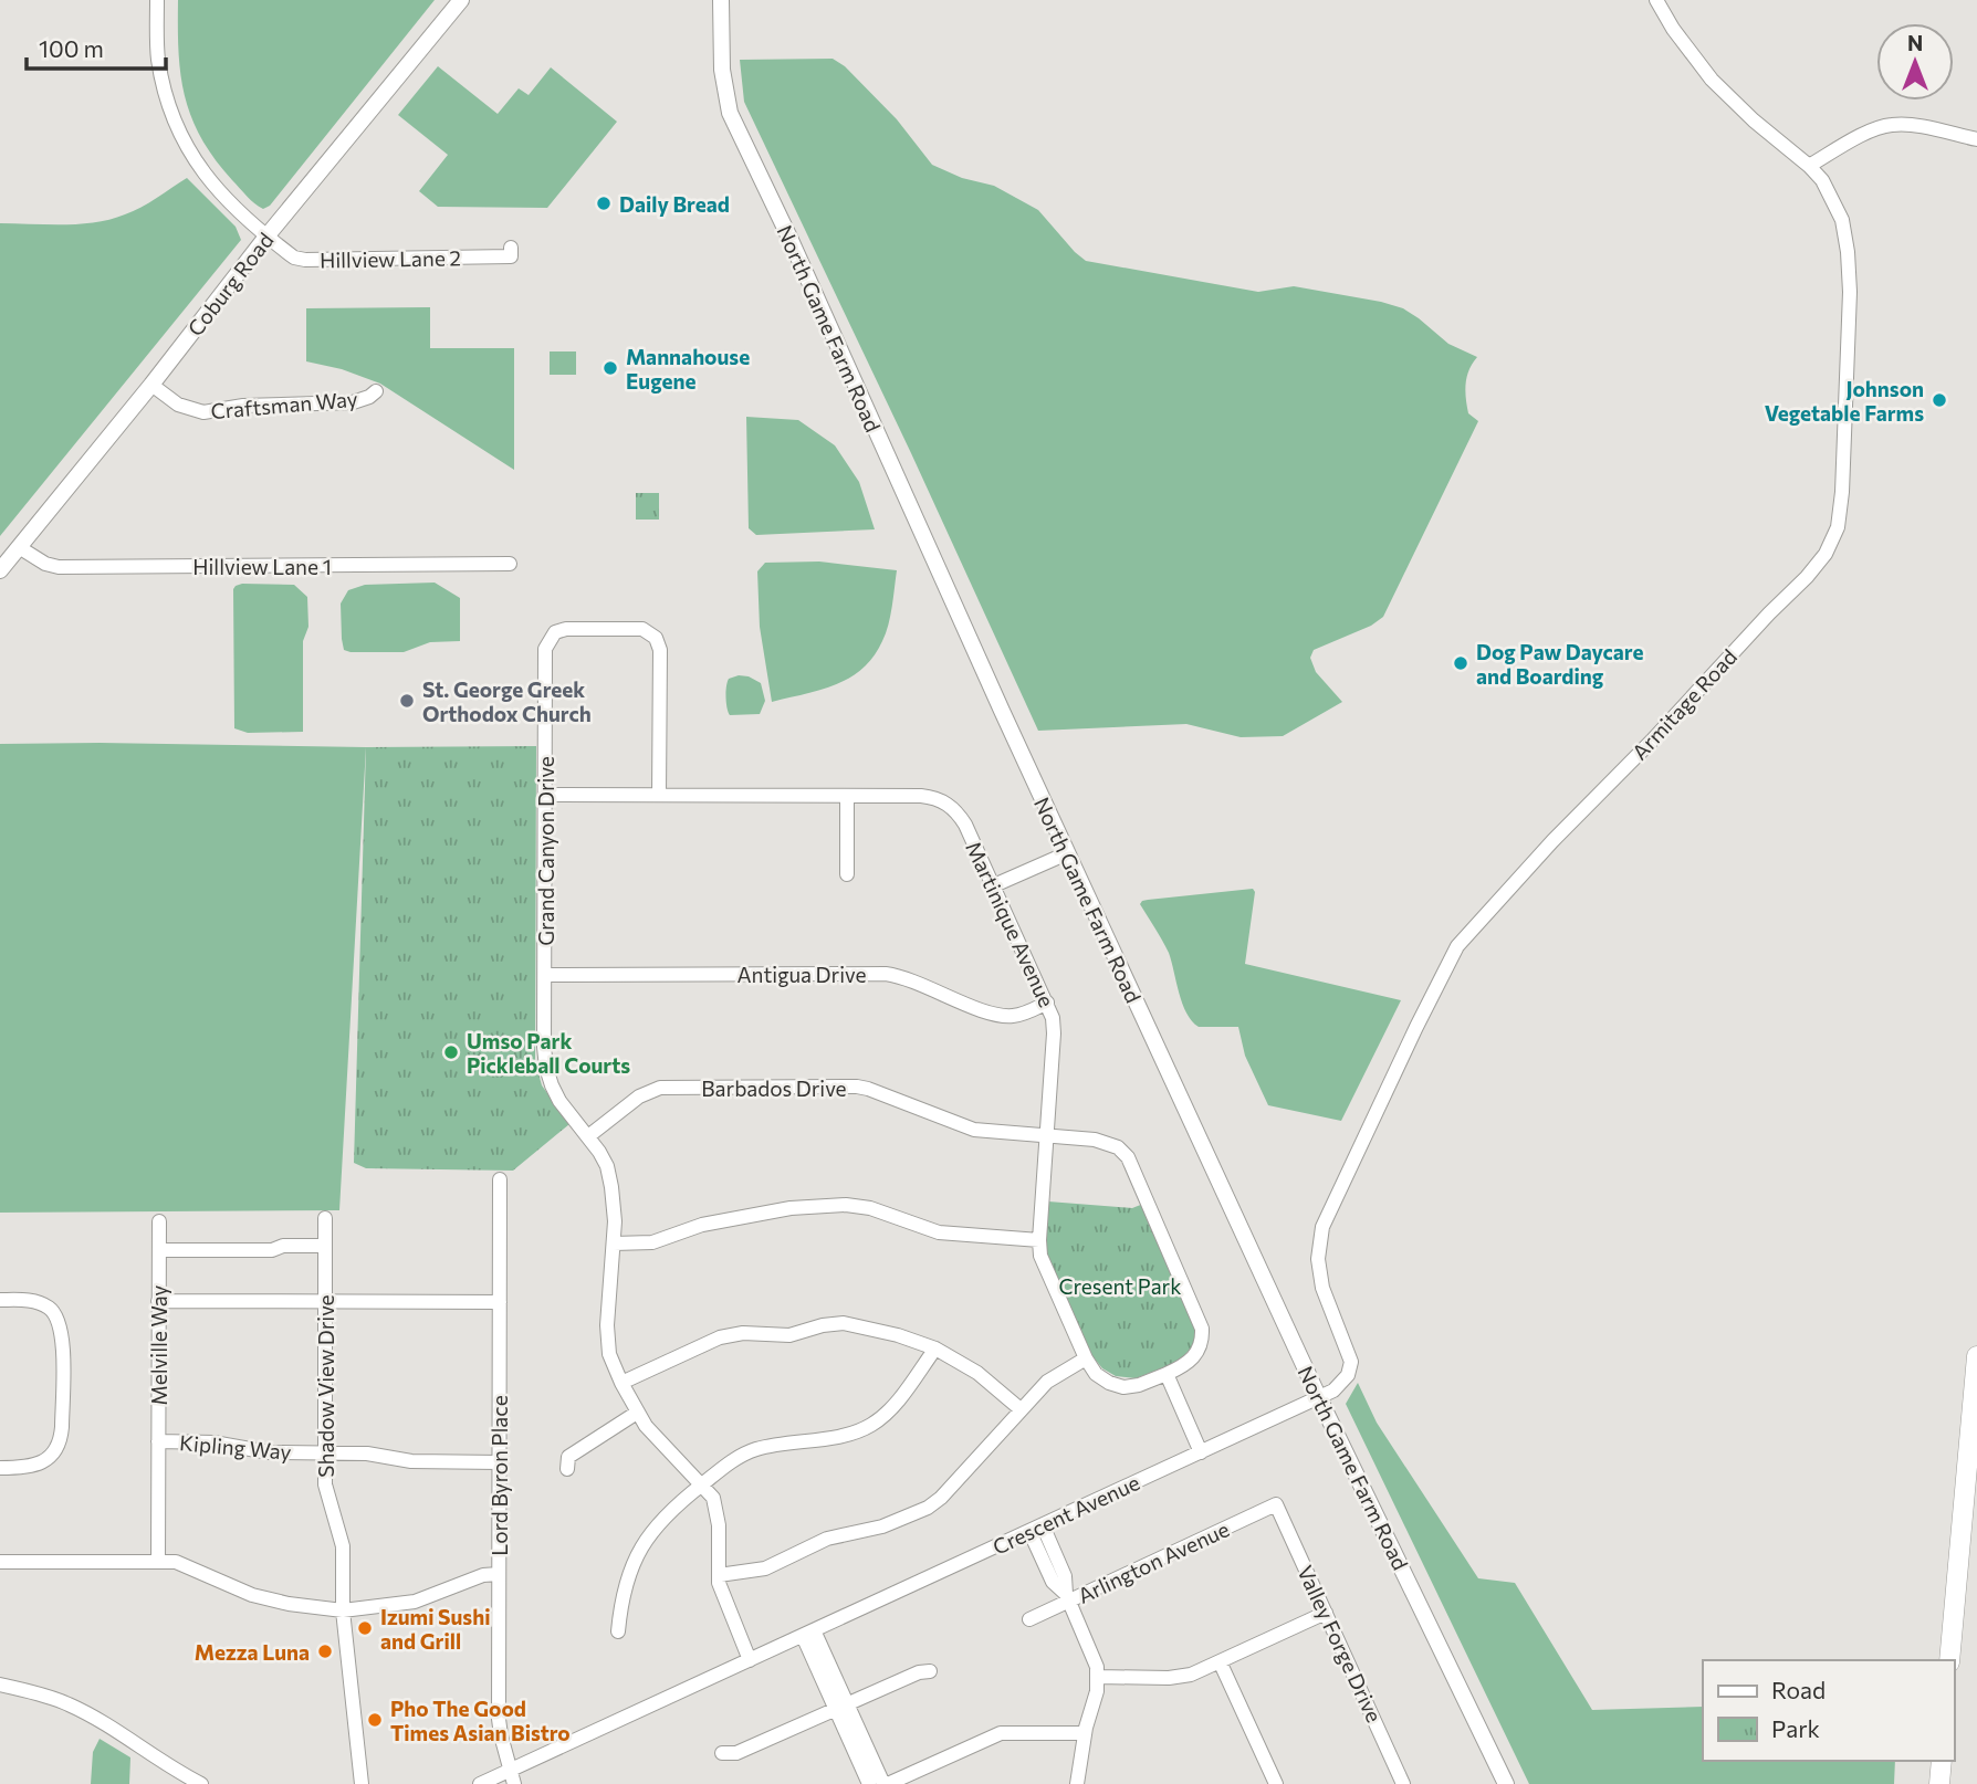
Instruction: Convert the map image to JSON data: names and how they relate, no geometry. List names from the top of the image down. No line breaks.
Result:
{"streets":{"main road":["Coburg Road","North Game Farm Road"],"street":["Hillview Lane 2","Craftsman Way","Hillview Lane 1","Armitage Road","Grand Canyon Drive","Martinique Avenue","Antigua Drive","Barbados Drive","Melville Way","Shadow View Drive","Kipling Way","Lord Byron Place","Crescent Avenue","Arlington Avenue","Valley Forge Drive"]},"crossings":[["Hillview Lane 2","Coburg Road"],["Coburg Road","Craftsman Way"],["Coburg Road","Hillview Lane 1"],["North Game Farm Road","Armitage Road"],["North Game Farm Road","Crescent Avenue"],["Armitage Road","Crescent Avenue"],["Grand Canyon Drive","Martinique Avenue"],["Grand Canyon Drive","Antigua Drive"],["Grand Canyon Drive","Barbados Drive"],["Martinique Avenue","Antigua Drive"],["Martinique Avenue","Barbados Drive"],["Melville Way","Kipling Way"],["Shadow View Drive","Kipling Way"],["Kipling Way","Lord Byron Place"],["Lord Byron Place","Crescent Avenue"],["Arlington Avenue","Valley Forge Drive"]],"parks":["Cresent Park"],"places":["Daily Bread","Mannahouse Eugene","Johnson Vegetable Farms","Dog Paw Daycare and Boarding","St. George Greek Orthodox Church","Umso Park Pickleball Courts","Izumi Sushi and Grill","Mezza Luna","Pho The Good Times Asian Bistro"],"legend":["Road","Park"],"scale_bar":"100 m","north":"top"}
